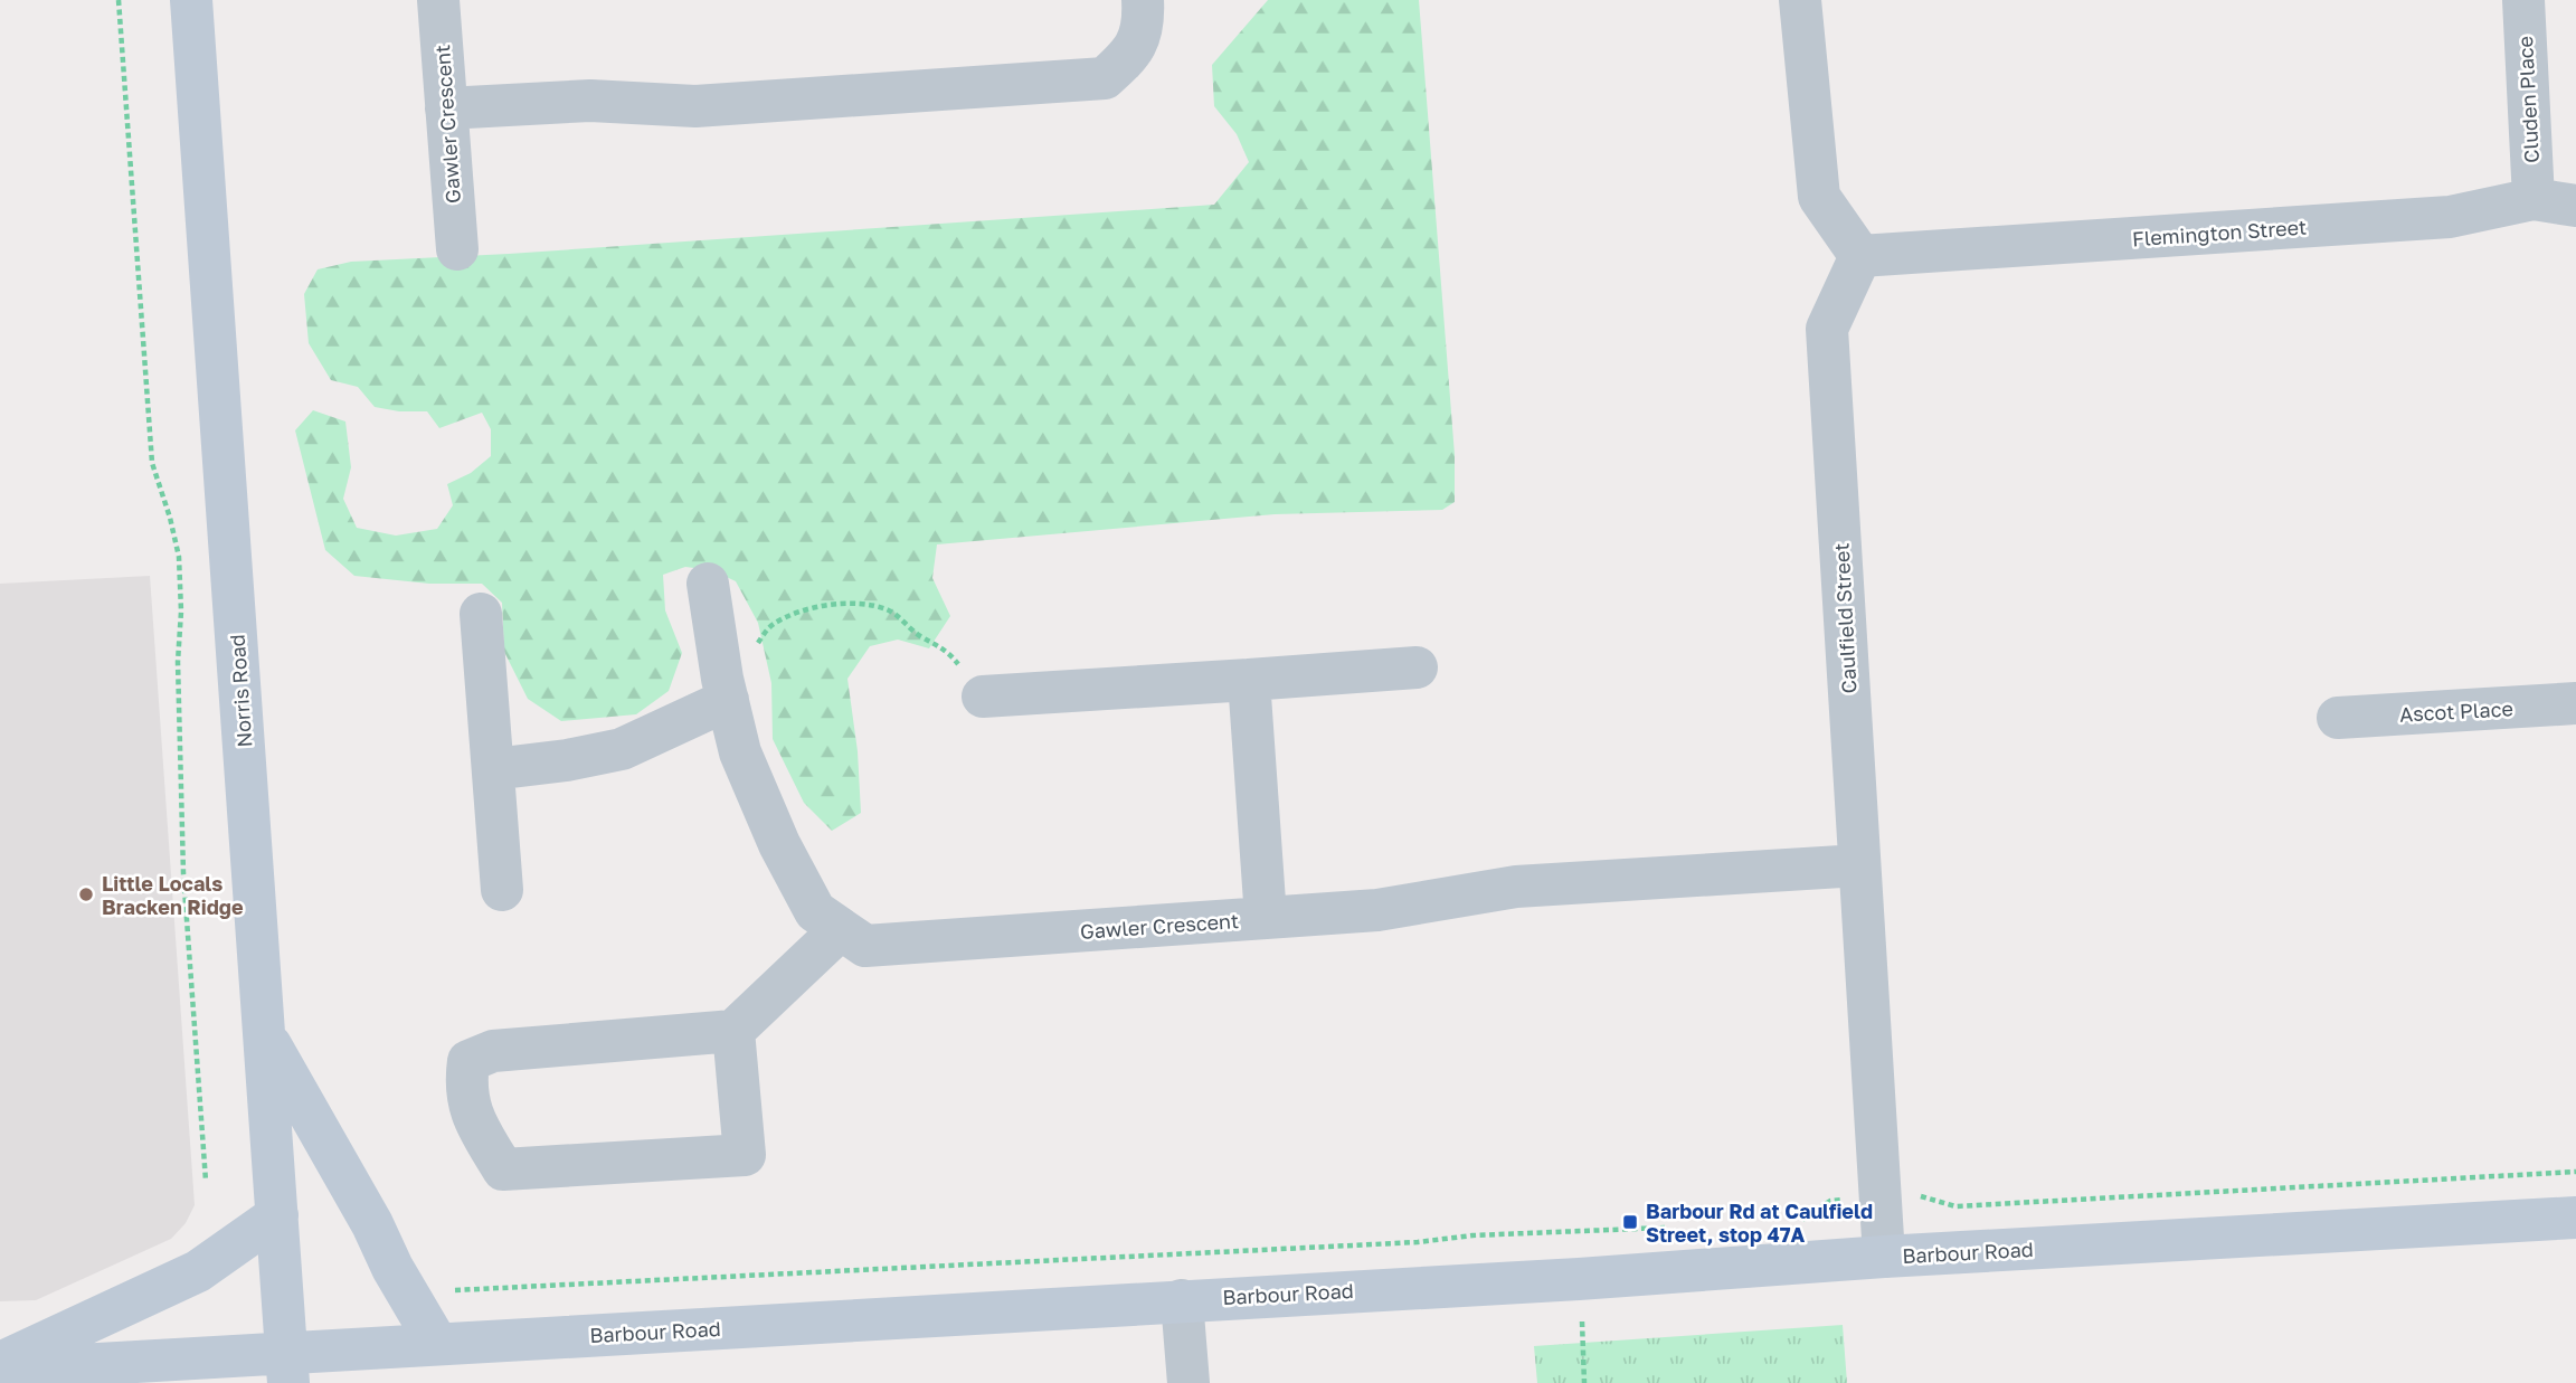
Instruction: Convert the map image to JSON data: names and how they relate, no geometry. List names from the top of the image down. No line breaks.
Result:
{"streets":{"street":["Cluden Place","Gawler Crescent","Flemington Street","Caulfield Street","Norris Road","Ascot Place","Barbour Road"]},"crossings":[["Cluden Place","Flemington Street"],["Gawler Crescent","Caulfield Street"],["Flemington Street","Caulfield Street"],["Caulfield Street","Barbour Road"],["Norris Road","Barbour Road"]],"places":{"other":["Little Locals Bracken Ridge"],"transit":["Barbour Rd at Caulfield Street, stop 47A"]}}
